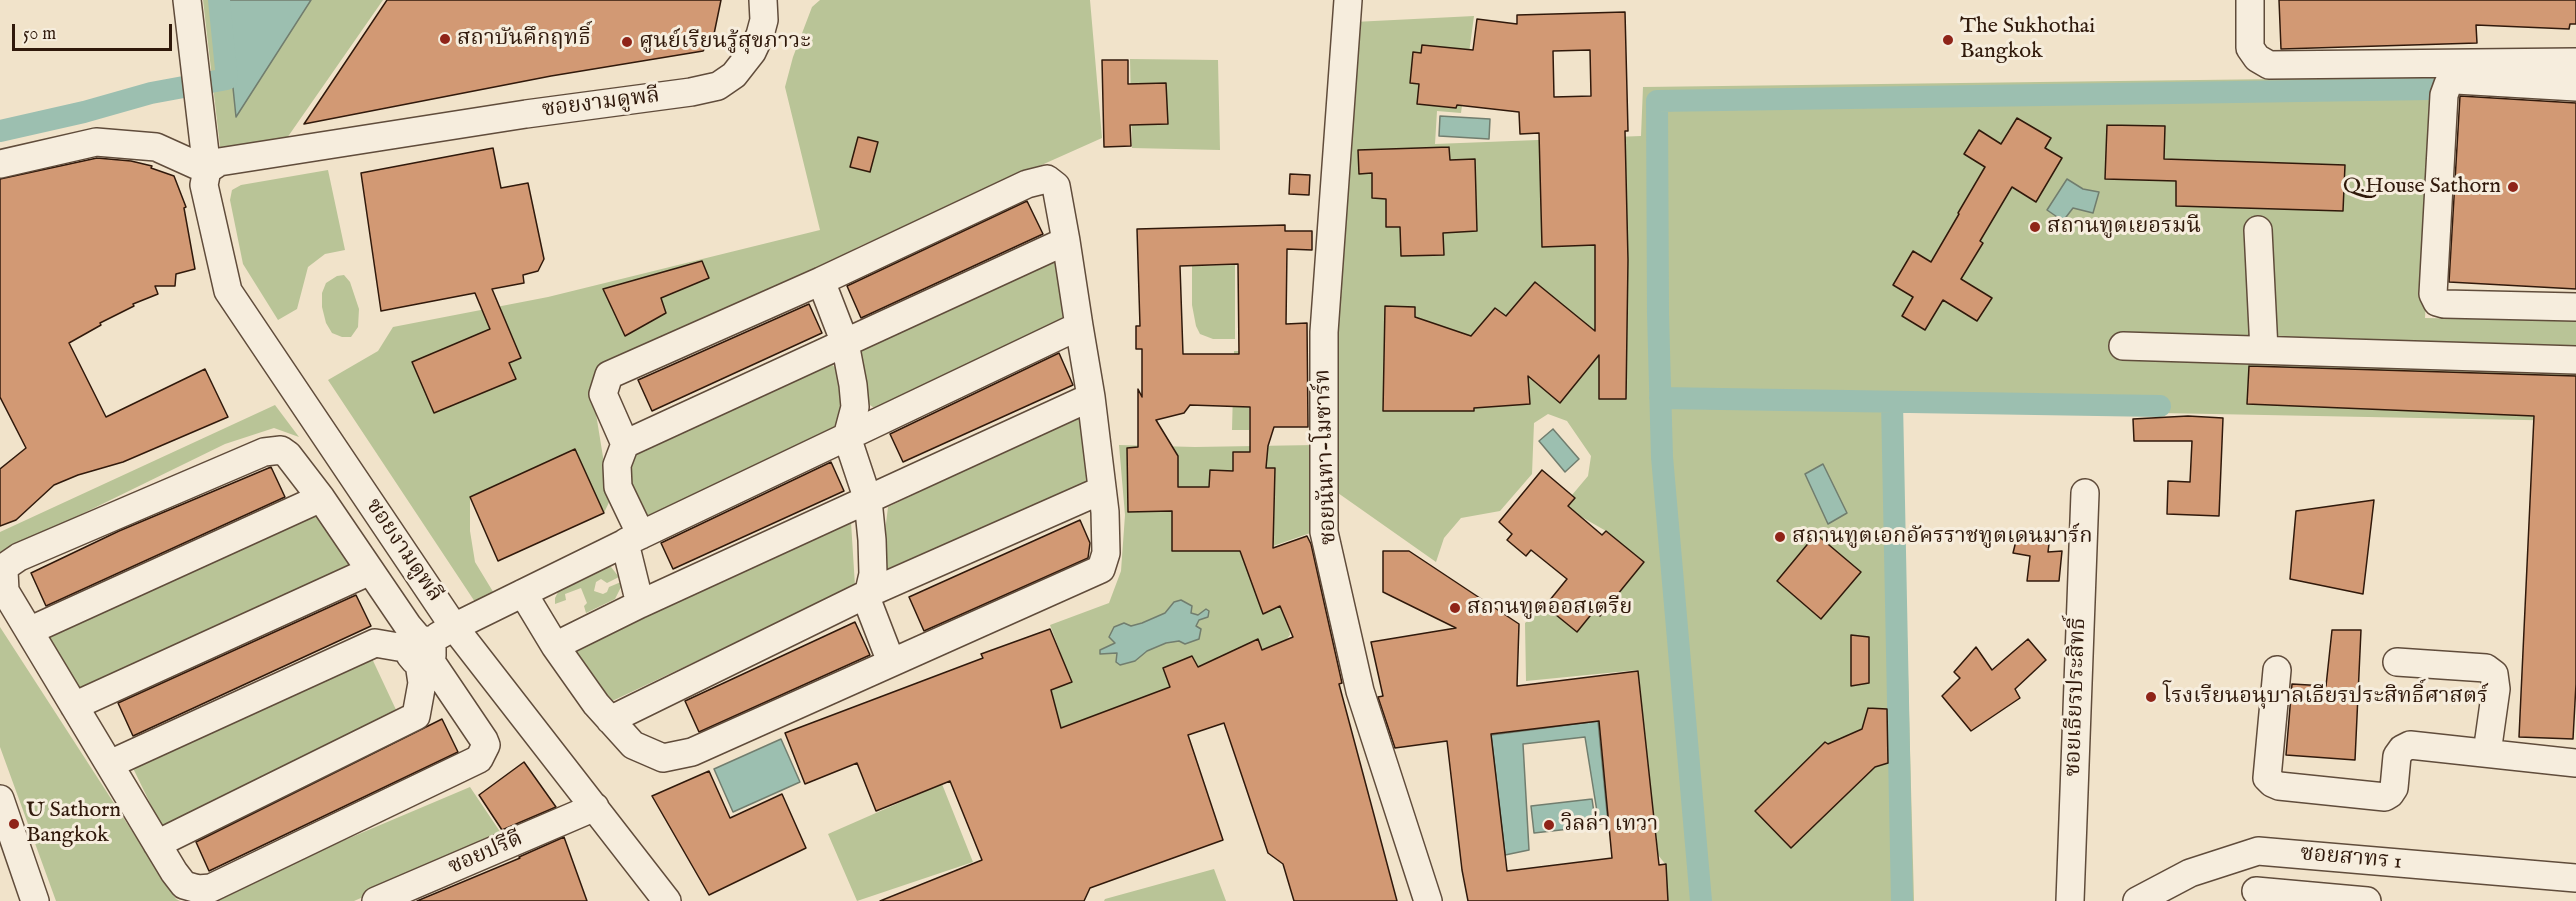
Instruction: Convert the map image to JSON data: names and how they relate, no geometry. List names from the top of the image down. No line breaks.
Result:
{"streets":{"street":["ซอยงามดูพลี","ซอยนันทา-โมซาร์ท","ซอยเธียรประสิทธิ์","ซอยปรีดี","ซอยสาทร 1"]},"crossings":[["ซอยงามดูพลี","ซอยปรีดี"]],"places":["สถาบันคึกฤทธิ์","The Sukhothai Bangkok","ศูนย์เรียนรู้สุขภาวะ","Q.House Sathorn","สถานทูตเยอรมนี","สถานทูตเอกอัครราชทูตเดนมาร์ก","สถานทูตออสเตรีย","โรงเรียนอนุบาลเธียรประสิทธิ์ศาสตร์","U Sathorn Bangkok","วิลล่า เทวา"],"scale_bar":"50 m"}
